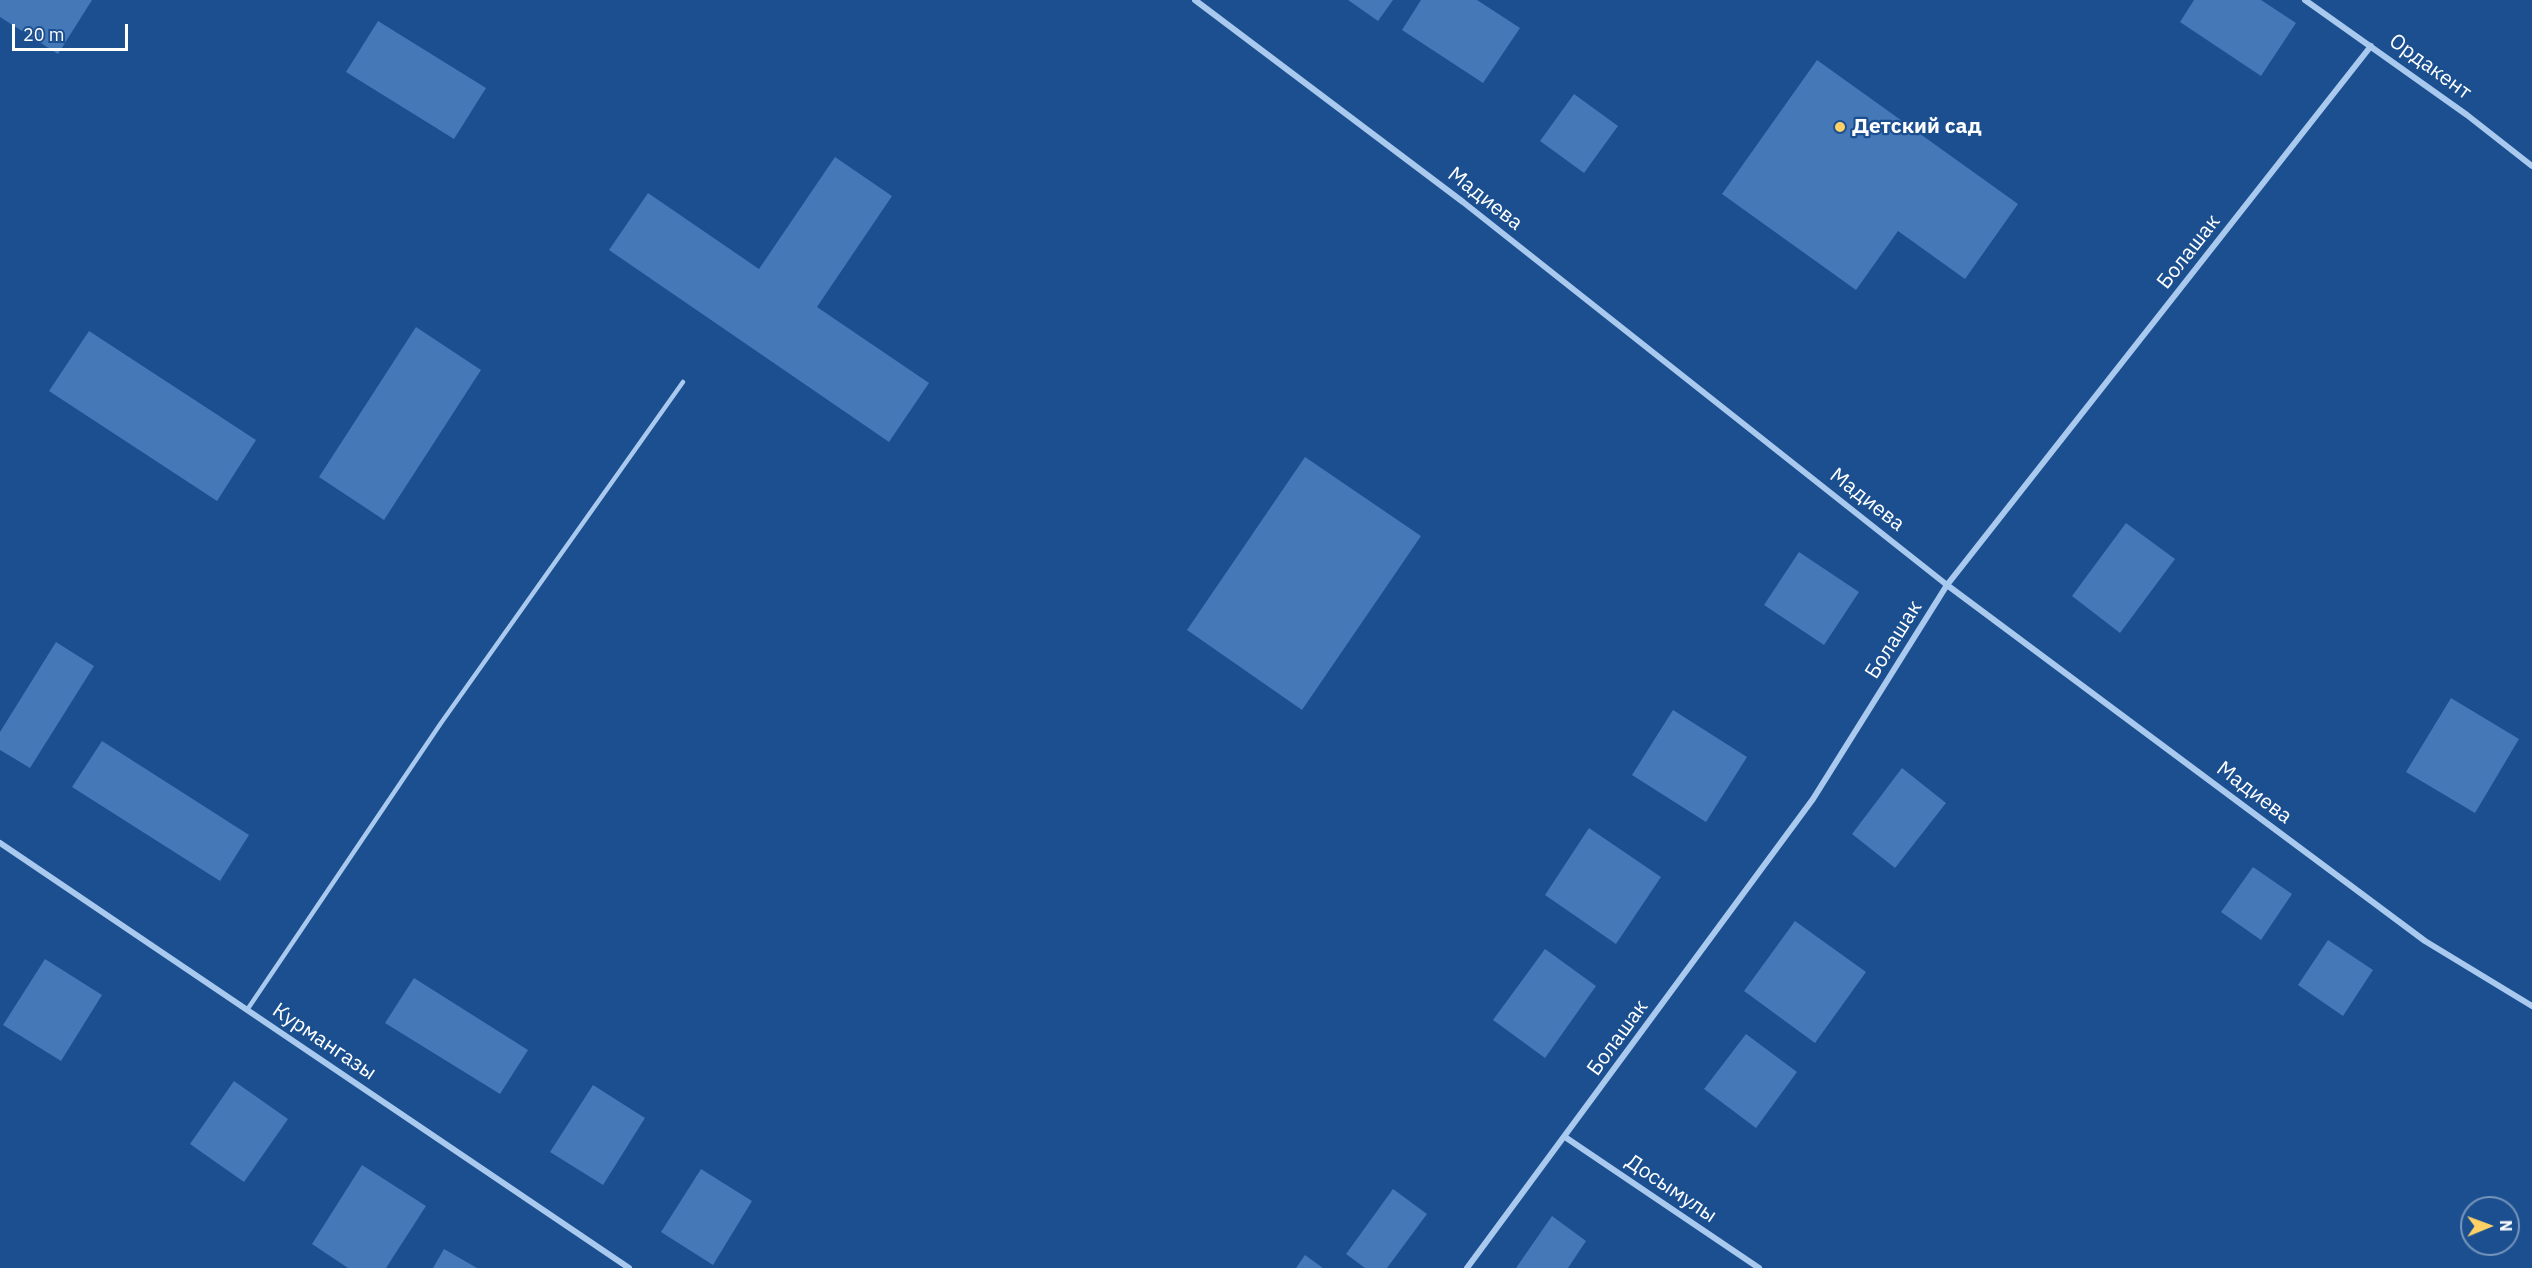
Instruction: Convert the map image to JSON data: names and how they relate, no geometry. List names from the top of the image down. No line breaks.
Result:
{"streets":{"street":["Ордакент","Мадиева","Болашак","Курмангазы","Досымулы"]},"crossings":[["Ордакент","Болашак"],["Мадиева","Болашак"],["Болашак","Досымулы"]],"places":["Детский сад"],"scale_bar":"20 m","north":"right"}
